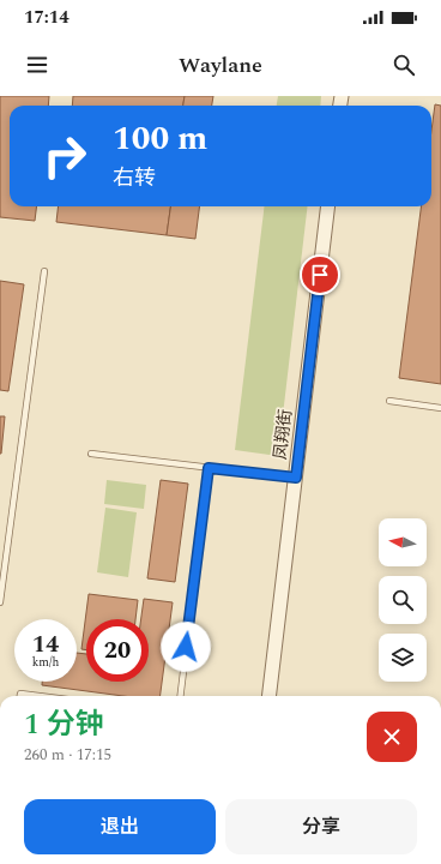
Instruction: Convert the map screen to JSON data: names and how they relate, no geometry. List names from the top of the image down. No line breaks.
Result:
{"streets":{"street":["凤翔街"]},"north":"left","page":{"status":"17:14","header":"Waylane","turn":["100 m","右转"],"speed":"14 km/h","limit":"20","heading":["1 分钟","260 m · 17:15"],"buttons":["退出","分享"]}}
